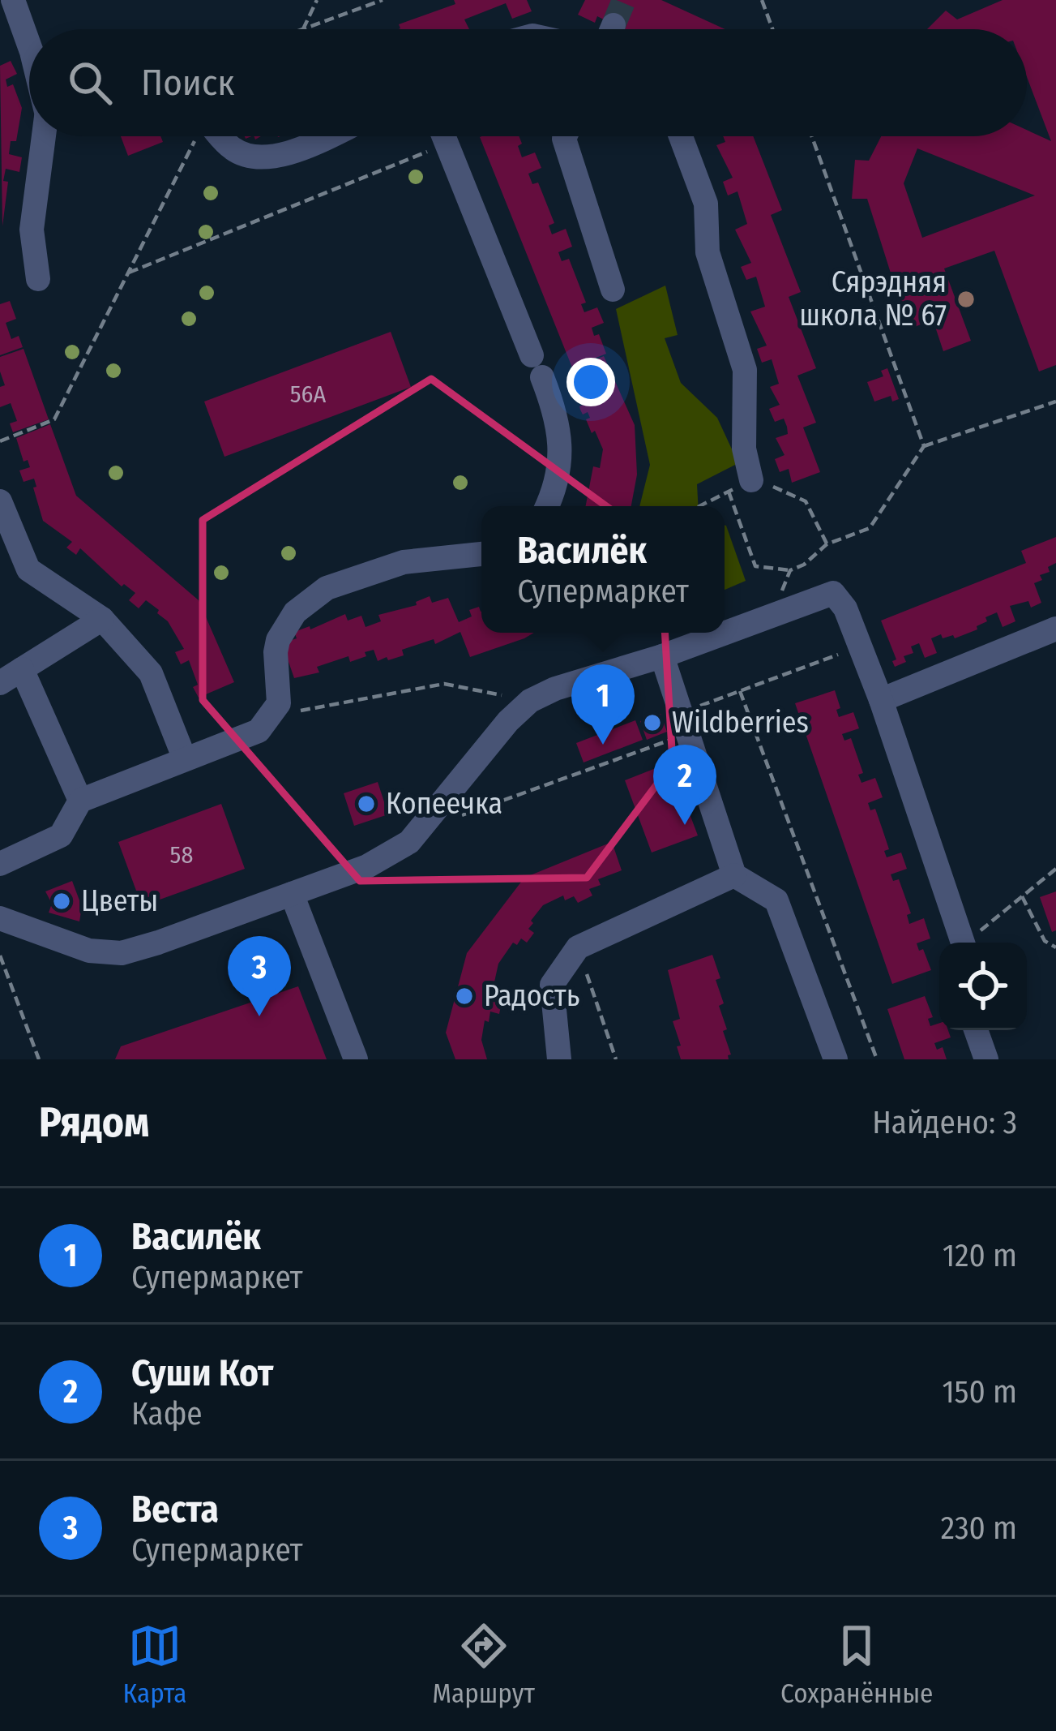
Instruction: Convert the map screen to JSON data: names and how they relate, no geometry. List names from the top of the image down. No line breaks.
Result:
{"places":["Сярэдняя школа № 67","Wildberries","Копеечка","Цветы","Радость"],"house_numbers":["56А","58"],"page":{"search":"Поиск","popup":["Василёк","Супермаркет"],"pins":["1","2","3"],"heading":["Рядом","Найдено: 3"],"list":[{"mark":"1","name":"Василёк","note":"Супермаркет","value":"120 m"},{"mark":"2","name":"Суши Кот","note":"Кафе","value":"150 m"},{"mark":"3","name":"Веста","note":"Супермаркет","value":"230 m"}],"nav":["Карта","Маршрут","Сохранённые"]}}
